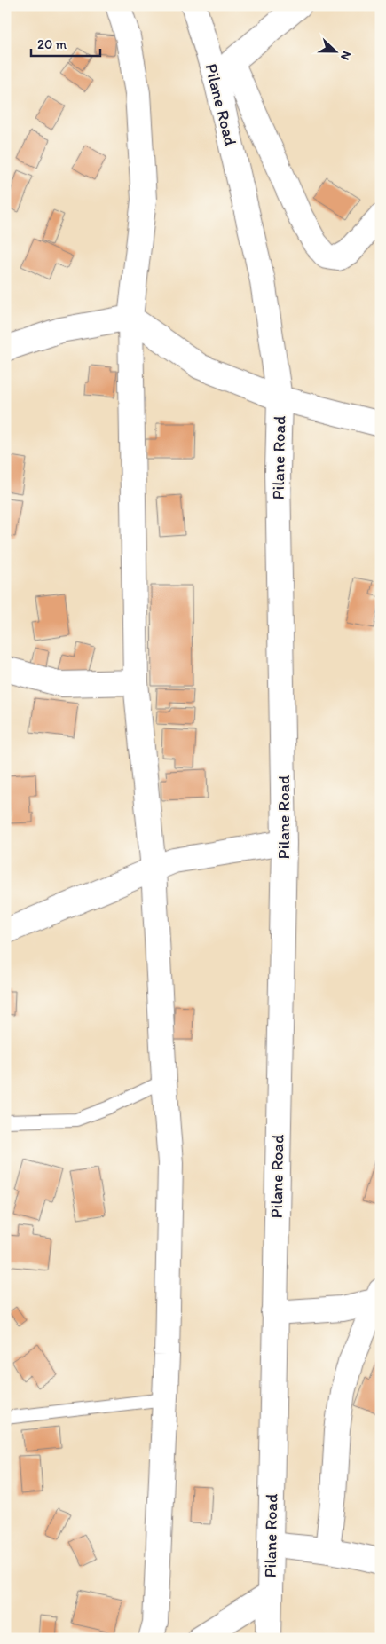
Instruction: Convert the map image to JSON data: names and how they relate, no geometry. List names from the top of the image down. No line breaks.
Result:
{"streets":{"street":["Pilane Road"]},"scale_bar":"20 m","north":"right"}
